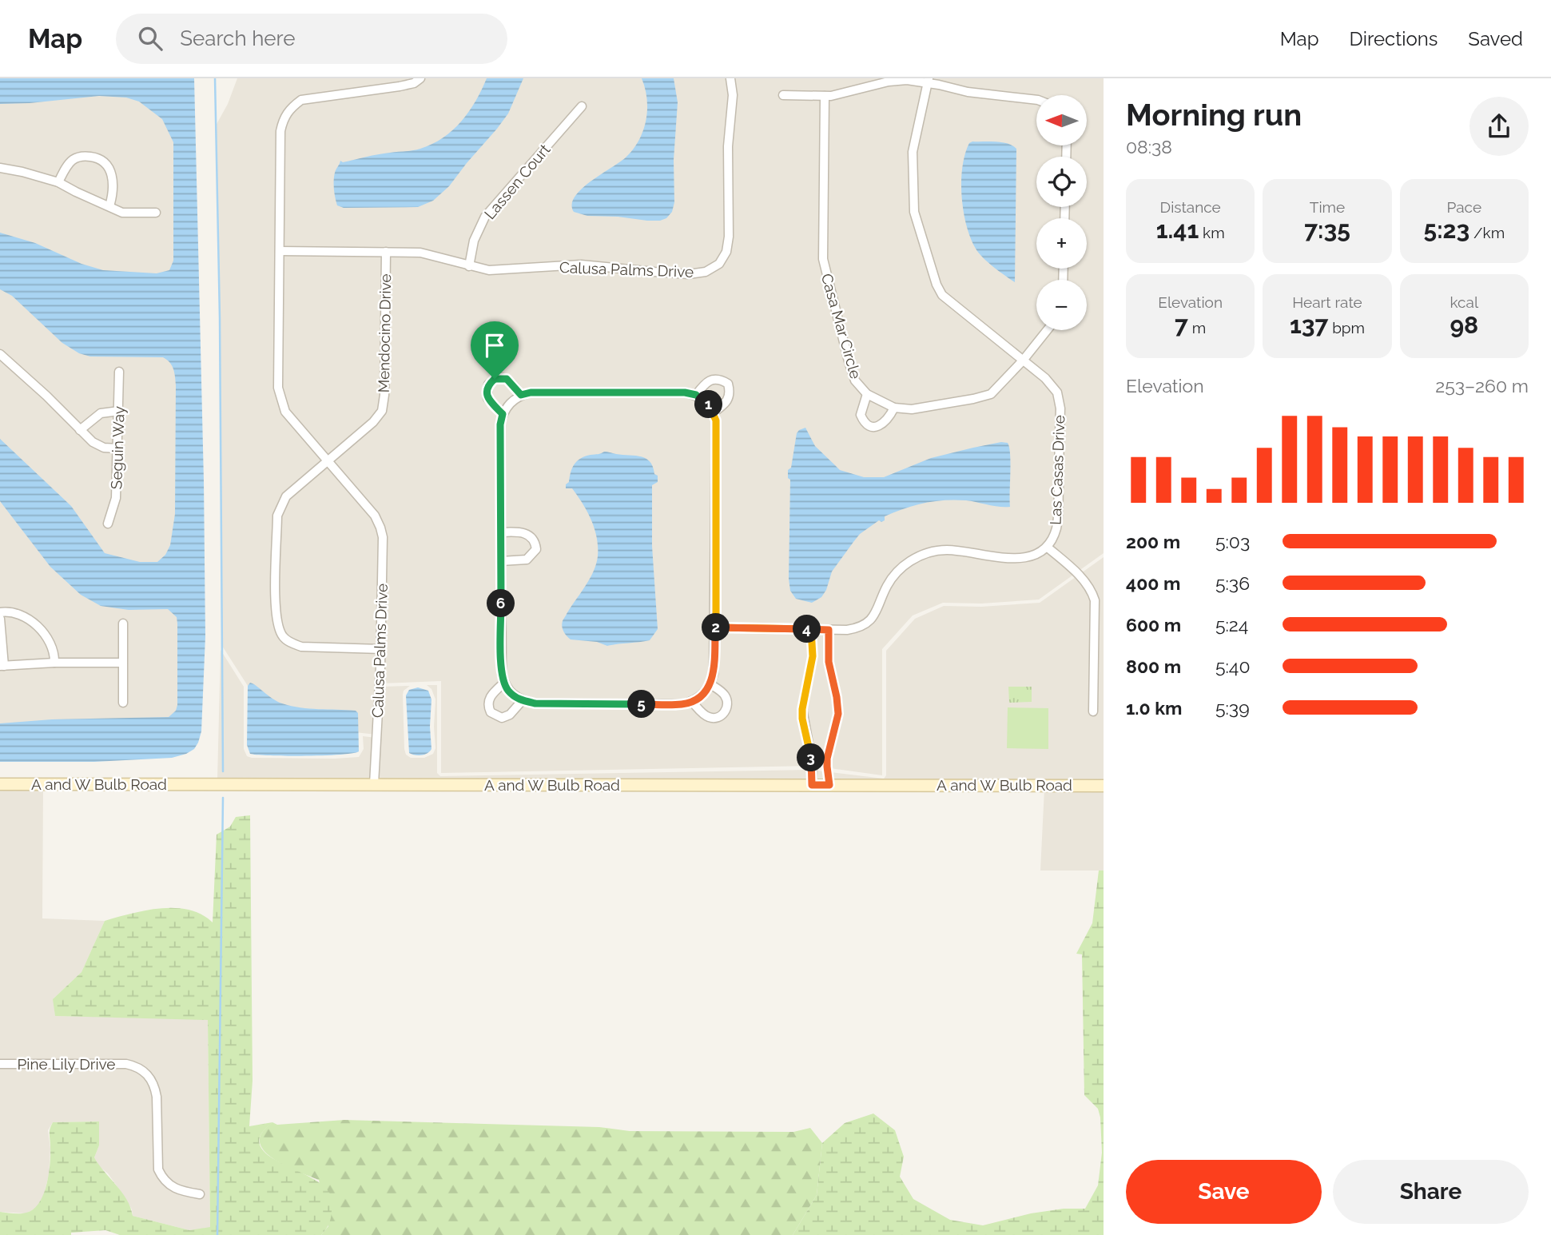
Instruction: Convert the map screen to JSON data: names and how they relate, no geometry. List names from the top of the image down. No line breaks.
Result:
{"streets":{"street":["Lassen Court","Calusa Palms Drive","Casa Mar Circle","Mendocino Drive","Seguin Way","Las Casas Drive","A and W Bulb Road","Pine Lily Drive"]},"crossings":[["Lassen Court","Calusa Palms Drive"],["Calusa Palms Drive","Mendocino Drive"],["Calusa Palms Drive","A and W Bulb Road"],["Casa Mar Circle","Las Casas Drive"]],"north":"left","page":{"header":"Map","search":"Search here","nav":["Map","Directions","Saved"],"heading":["Morning run","08:38"],"map_buttons":["+","−"],"stats":[["Distance","1.41 km"],["Time","7:35"],["Pace","5:23 /km"],["Elevation","7 m"],["Heart rate","137 bpm"],["kcal","98"]],"chart":["Elevation","253–260 m"],"pins":["1","6","2","4","5","3"],"list":[{"name":"200 m","note":"5:03"},{"name":"400 m","note":"5:36"},{"name":"600 m","note":"5:24"},{"name":"800 m","note":"5:40"},{"name":"1.0 km","note":"5:39"}],"buttons":["Save","Share"]}}
